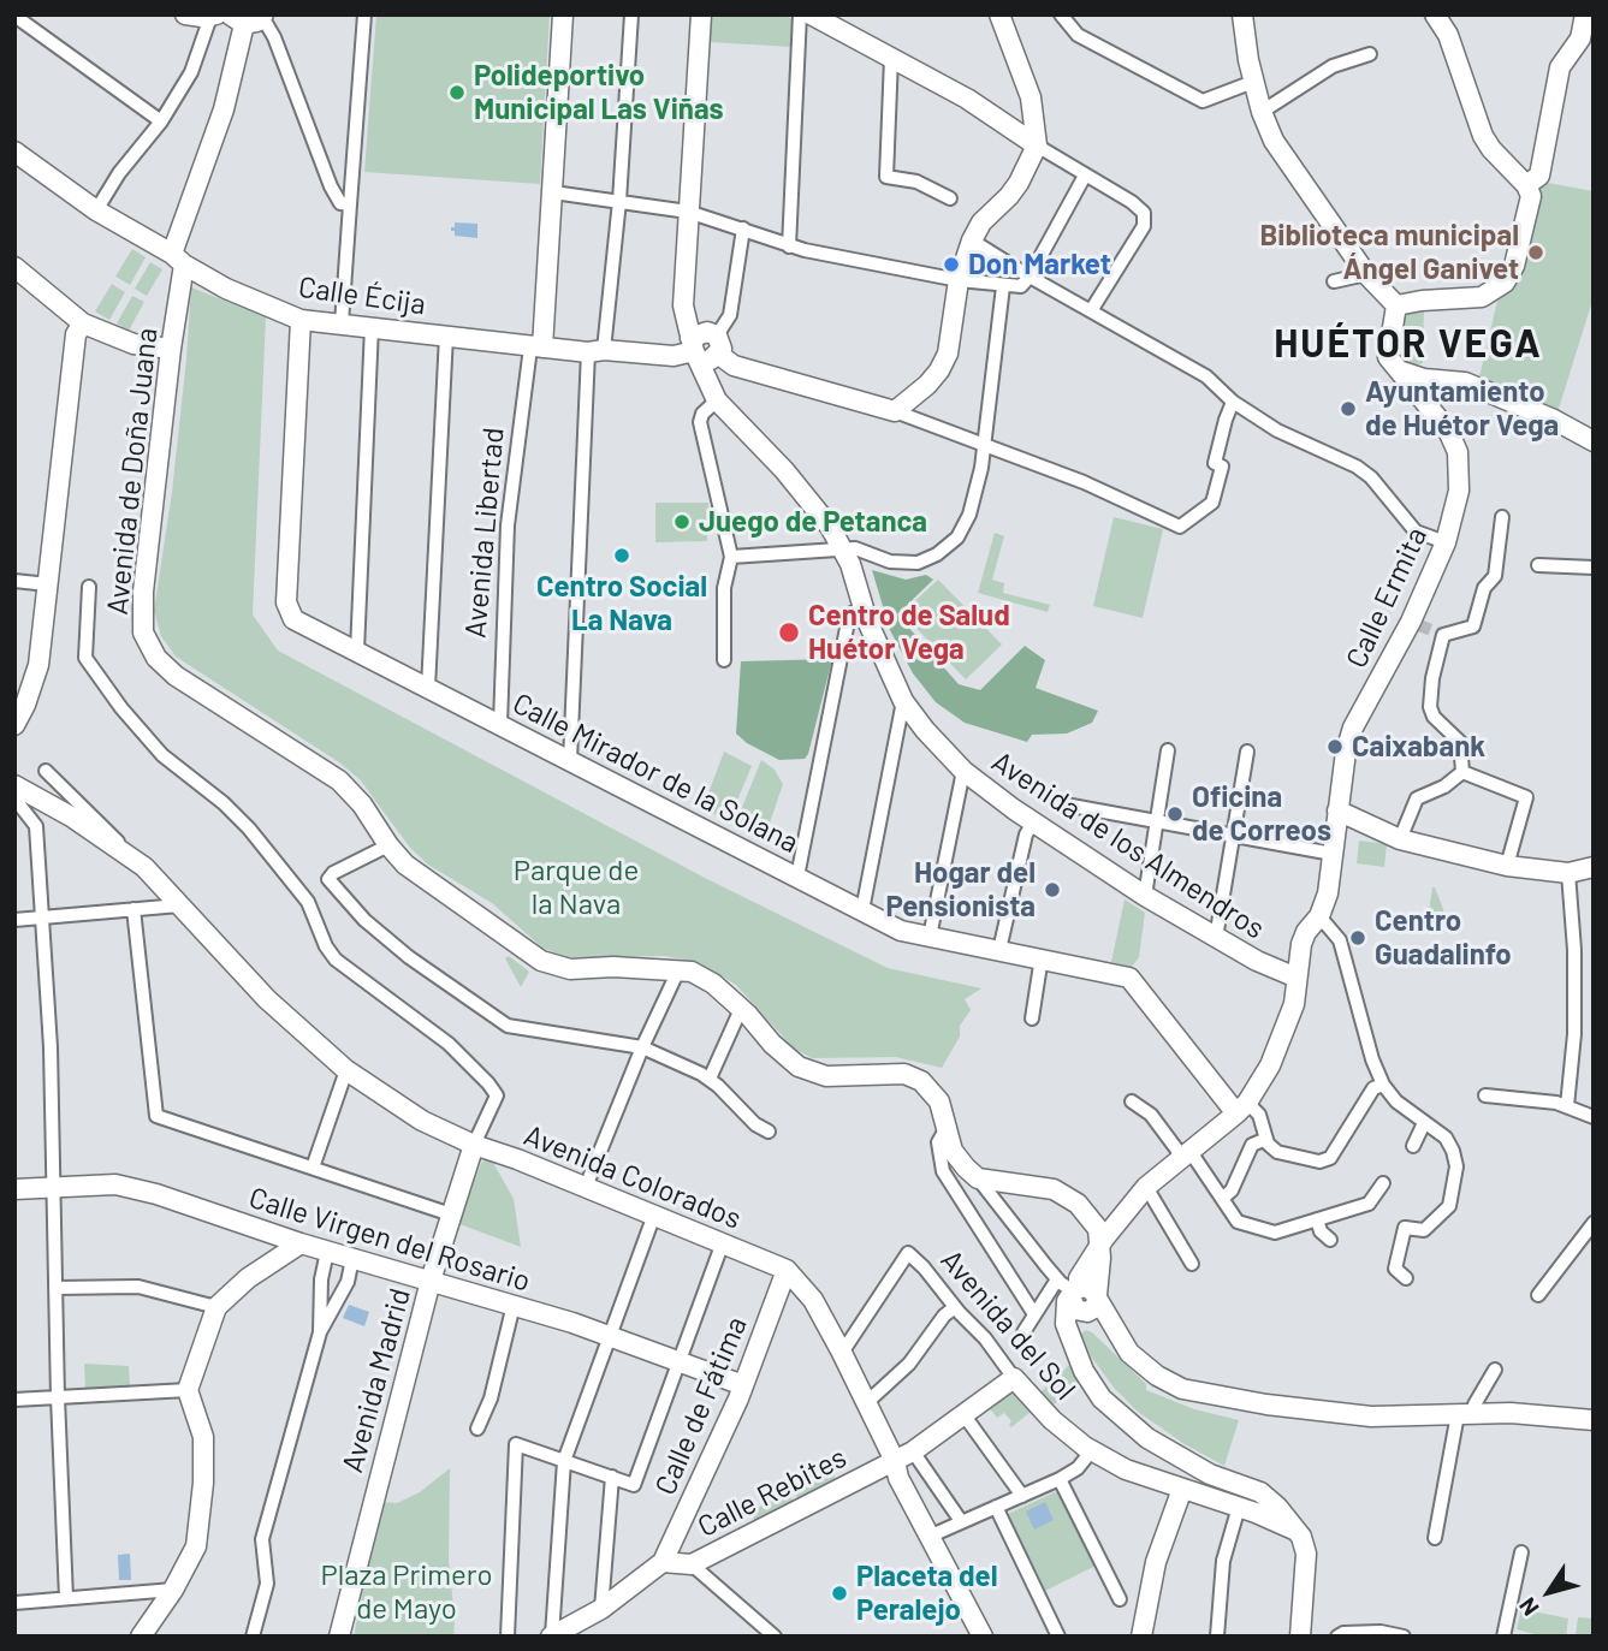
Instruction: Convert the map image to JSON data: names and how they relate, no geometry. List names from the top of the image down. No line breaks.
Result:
{"streets":{"street":["Calle Écija","Avenida de Doña Juana","Avenida Libertad","Calle Ermita","Calle Mirador de la Solana","Avenida de los Almendros","Avenida Colorados","Calle Virgen del Rosario","Avenida del Sol","Avenida Madrid","Calle de Fátima","Calle Rebites"]},"crossings":[["Calle Écija","Avenida de Doña Juana"],["Calle Écija","Avenida Libertad"],["Calle Écija","Calle Mirador de la Solana"],["Calle Écija","Avenida de los Almendros"],["Avenida Libertad","Calle Mirador de la Solana"],["Calle Ermita","Calle Mirador de la Solana"],["Calle Ermita","Avenida de los Almendros"],["Avenida Colorados","Avenida del Sol"],["Avenida Colorados","Avenida Madrid"],["Avenida Colorados","Calle de Fátima"],["Avenida Colorados","Calle Rebites"],["Calle Virgen del Rosario","Avenida Madrid"],["Calle Virgen del Rosario","Calle de Fátima"],["Avenida del Sol","Calle Rebites"],["Calle de Fátima","Calle Rebites"]],"districts":["HUÉTOR VEGA"],"parks":["Parque de la Nava","Plaza Primero de Mayo"],"places":["Polideportivo Municipal Las Viñas","Biblioteca municipal Ángel Ganivet","Don Market","Ayuntamiento de Huétor Vega","Juego de Petanca","Centro Social La Nava","Centro de Salud Huétor Vega","Caixabank","Oficina de Correos","Hogar del Pensionista","Centro Guadalinfo","Placeta del Peralejo"],"north":"bottom left"}
